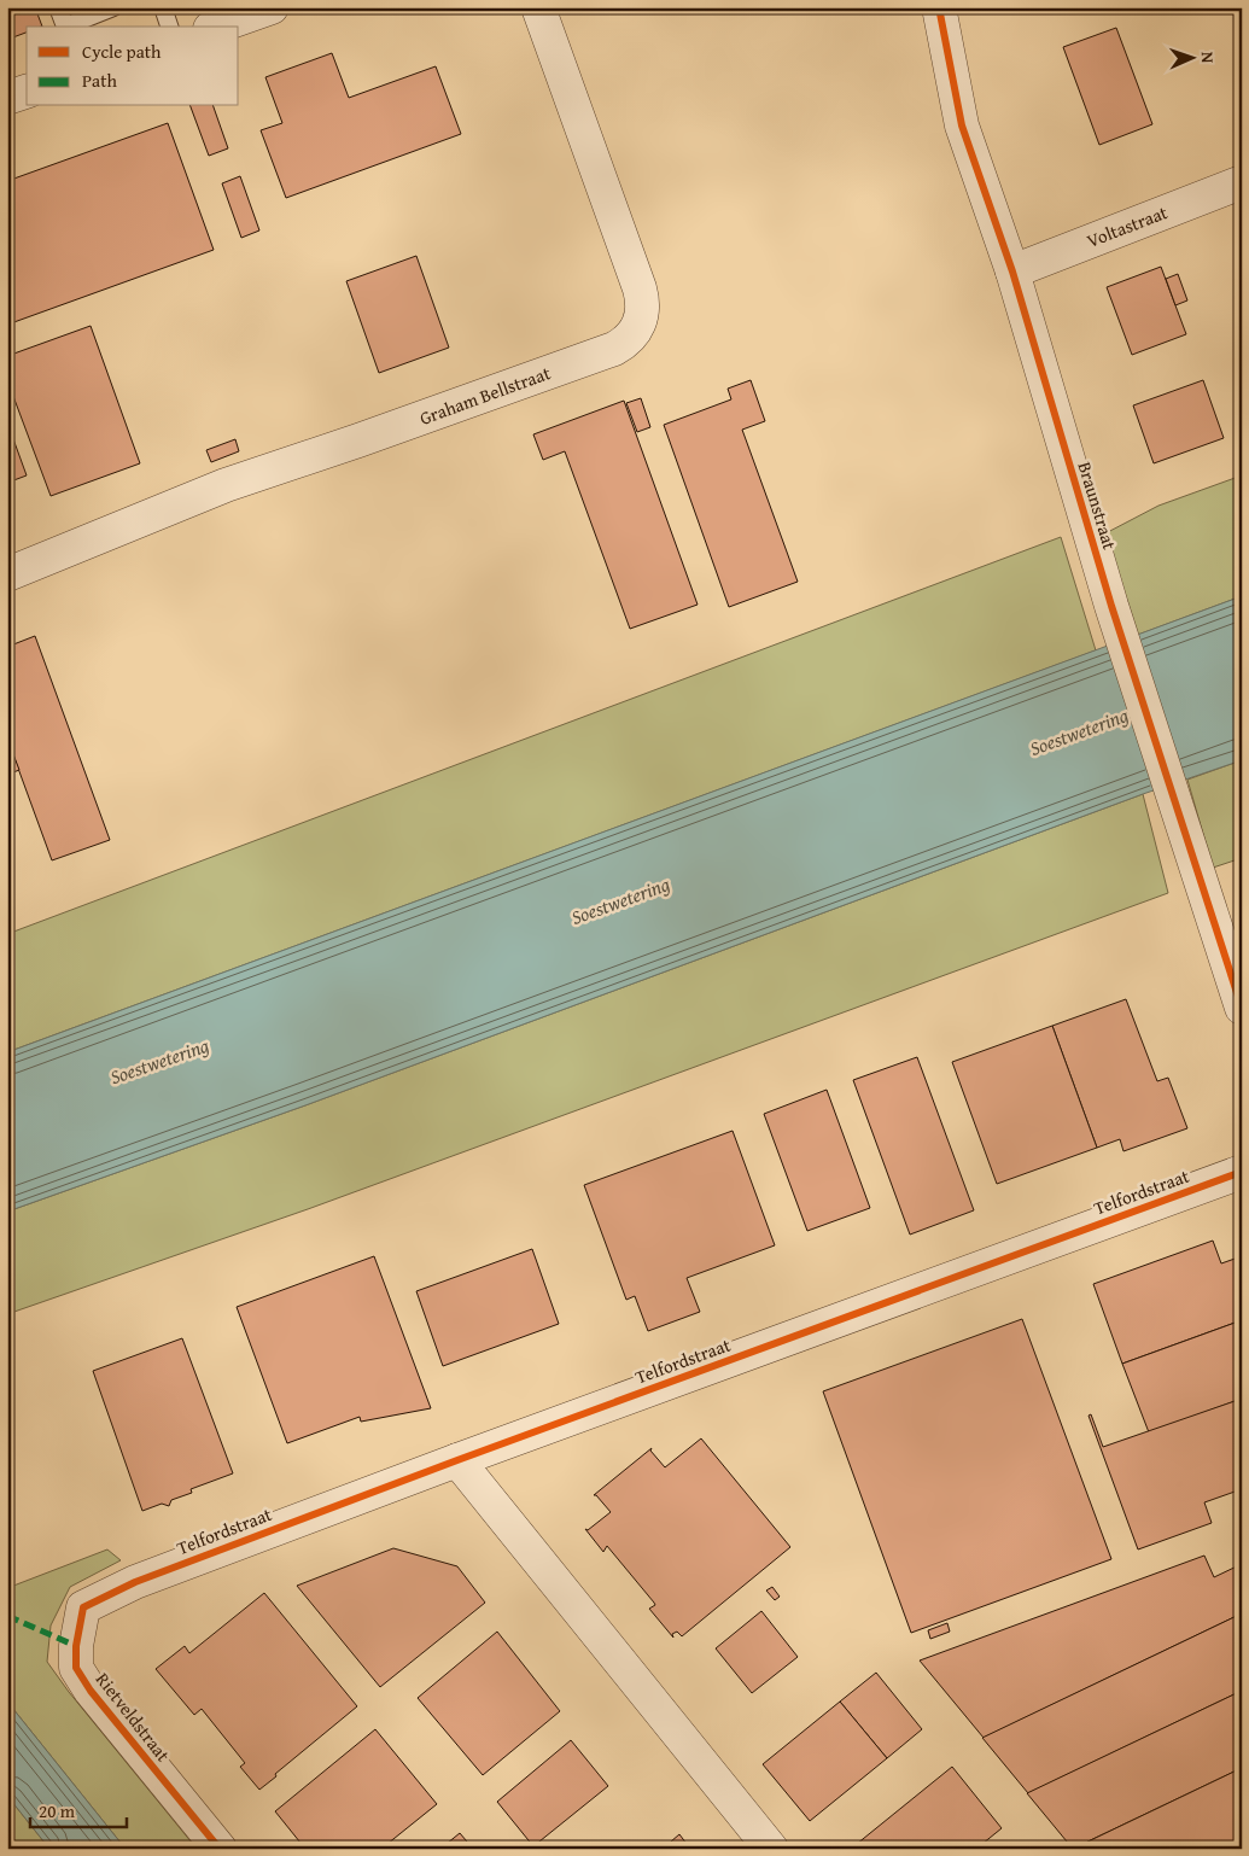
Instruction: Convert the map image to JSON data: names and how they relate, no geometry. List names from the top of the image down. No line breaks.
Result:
{"streets":{"street":["Voltastraat","Graham Bellstraat","Braunstraat","Telfordstraat","Rietveldstraat"]},"crossings":[["Voltastraat","Braunstraat"],["Telfordstraat","Rietveldstraat"]],"water":["Soestwetering"],"legend":["Cycle path","Path"],"scale_bar":"20 m","north":"right"}
